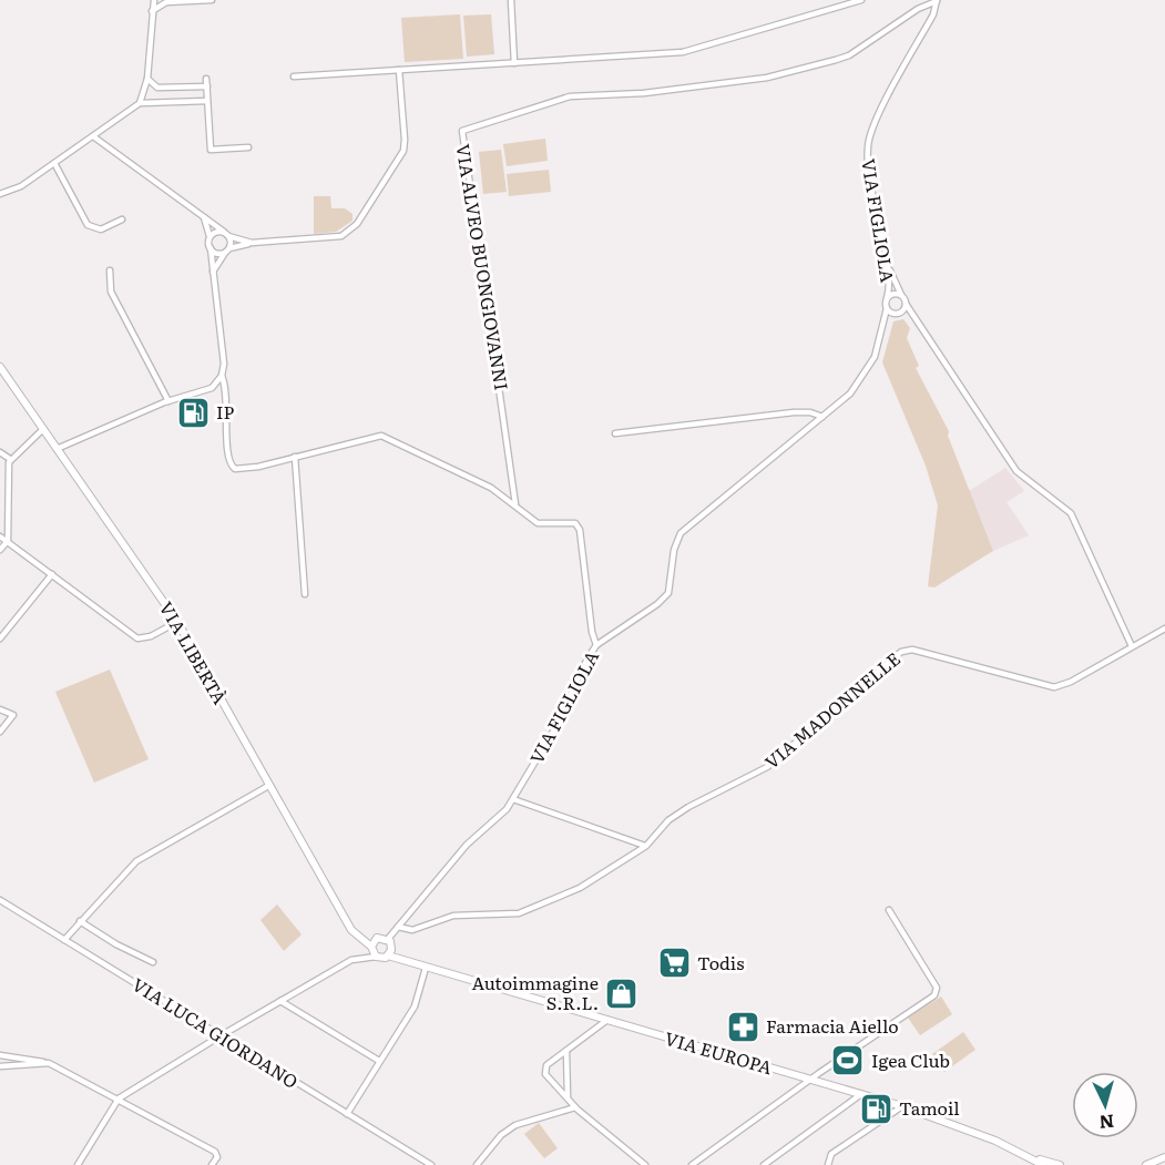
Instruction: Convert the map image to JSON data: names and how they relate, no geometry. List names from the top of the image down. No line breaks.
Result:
{"streets":{"street":["VIA FIGLIOLA","VIA ALVEO BUONGIOVANNI","VIA LIBERTÀ","VIA MADONNELLE","VIA LUCA GIORDANO","VIA EUROPA"]},"crossings":[["VIA FIGLIOLA","VIA ALVEO BUONGIOVANNI"],["VIA FIGLIOLA","VIA LIBERTÀ"],["VIA FIGLIOLA","VIA MADONNELLE"],["VIA FIGLIOLA","VIA EUROPA"],["VIA LIBERTÀ","VIA EUROPA"]],"places":{"fuel station":["IP","Tamoil"],"supermarket":["Todis"],"shop":["Autoimmagine S.R.L."],"pharmacy":["Farmacia Aiello"],"sports":["Igea Club"]},"north":"bottom"}
